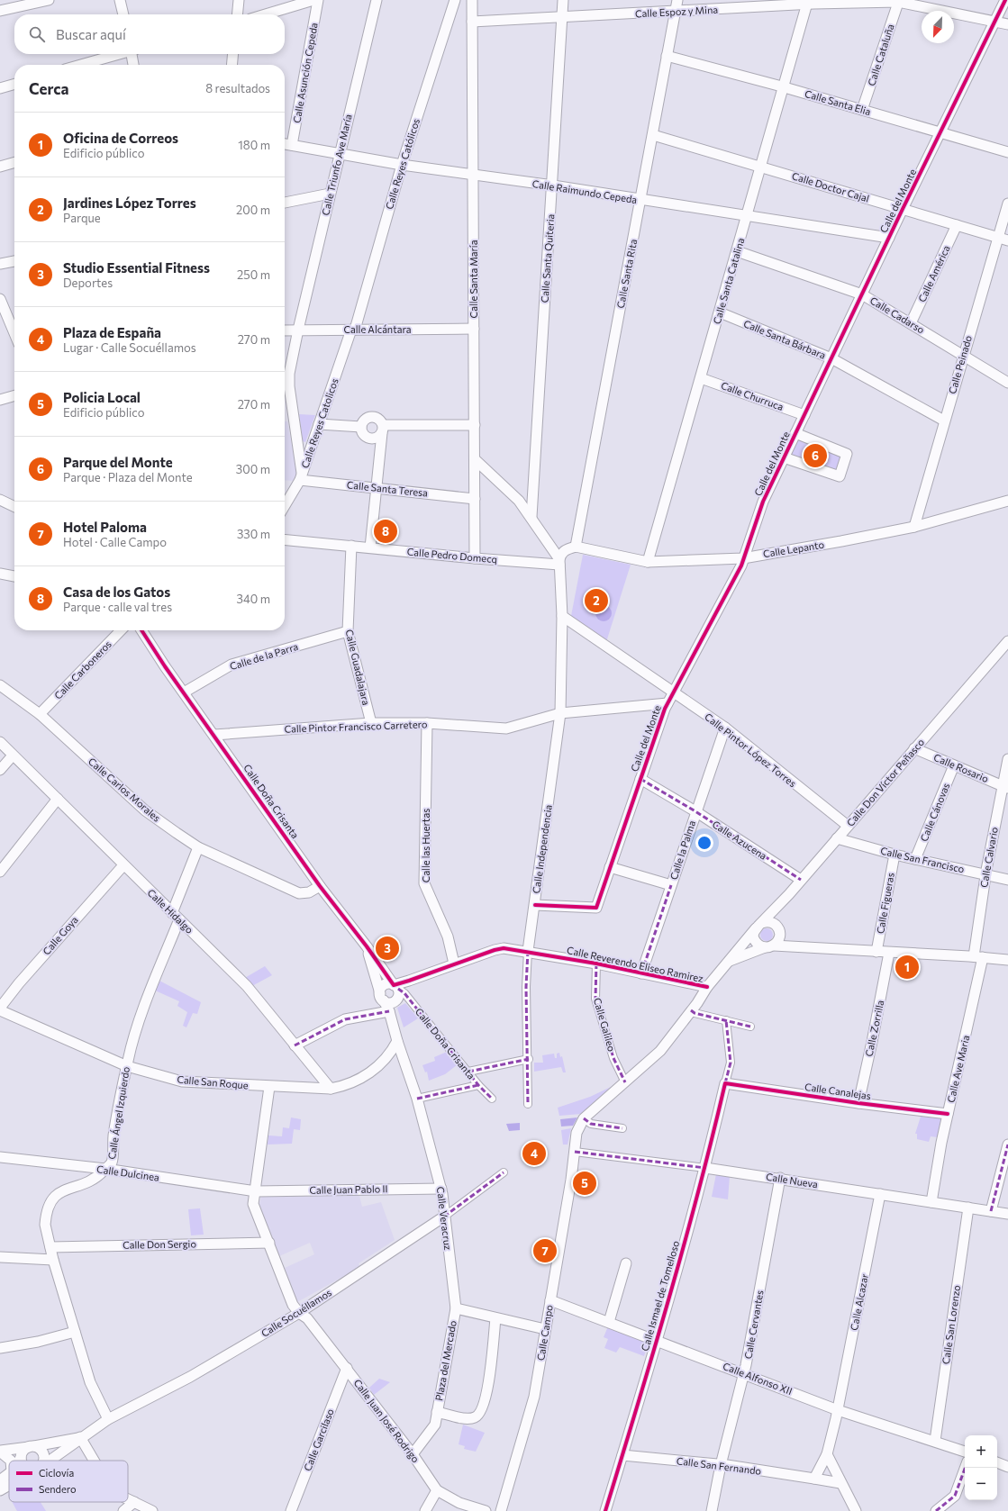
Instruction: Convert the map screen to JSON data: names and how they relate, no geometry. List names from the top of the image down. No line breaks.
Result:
{"streets":{"street":["Calle Espoz y Mina","Calle Cataluña","Calle Asunción Cepeda","Calle Santa Elia","Calle Reyes Católicos","Calle Triunfo Ave María","Calle Doctor Cajal","Calle Raimundo Cepeda","Calle del Monte","Calle Santa Quiteria","Calle Santa Rita","Calle América","Calle Santa María","Calle Santa Catalina","Calle Cadarso","Calle Alcántara","Calle Santa Bárbara","Calle Peinado","Calle Churruca","Calle Reyes Catolicos","Calle Santa Teresa","Calle Lepanto","Calle Pedro Domecq","Calle de la Parra","Calle Guadalajara","Calle Carboneros","Calle Pintor Francisco Carretero","Calle Pintor López Torres","Calle Rosario","Calle Don Víctor Peñasco","Calle Carlos Morales","Calle Doña Crisanta","Calle Cánovas","Calle Azucena","Calle las Huertas","Calle Independencia","Calle la Palma","Calle Calvario","Calle San Francisco","Calle Figueras","Calle Hidalgo","Calle Goya","Calle Reverendo Eliseo Ramirez","Calle Galileo","Calle Zorrilla","Calle Ave Maria","Calle San Roque","Calle Canalejas","Calle Ángel Izquierdo","Calle Dulcinea","Calle Nueva","Calle Juan Pablo II","Calle Veracruz","Calle Don Sergio","Calle Ismael de Tomelloso","Calle Alcazar","Calle Socuéllamos","Calle Cervantes","Calle San Lorenzo","Calle Campo","Plaza del Mercado","Calle Alfonso XII","Calle Juan José Rodrigo","Calle Garcilaso","Calle San Fernando"]},"crossings":[["Calle Espoz y Mina","Calle Cataluña"],["Calle Espoz y Mina","Calle del Monte"],["Calle Espoz y Mina","Calle Santa Quiteria"],["Calle Espoz y Mina","Calle Santa Rita"],["Calle Espoz y Mina","Calle Santa María"],["Calle Espoz y Mina","Calle Santa Catalina"],["Calle Cataluña","Calle Santa Elia"],["Calle Asunción Cepeda","Calle Raimundo Cepeda"],["Calle Santa Elia","Calle del Monte"],["Calle Santa Elia","Calle Santa Rita"],["Calle Santa Elia","Calle Santa Catalina"],["Calle Reyes Católicos","Calle Raimundo Cepeda"],["Calle Reyes Católicos","Calle Alcántara"],["Calle Reyes Católicos","Calle Reyes Catolicos"],["Calle Triunfo Ave María","Calle Raimundo Cepeda"],["Calle Triunfo Ave María","Calle Alcántara"],["Calle Triunfo Ave María","Calle Reyes Catolicos"],["Calle Triunfo Ave María","Calle Santa Teresa"],["Calle Doctor Cajal","Calle del Monte"],["Calle Doctor Cajal","Calle Santa Rita"],["Calle Doctor Cajal","Calle América"],["Calle Doctor Cajal","Calle Santa Catalina"],["Calle Doctor Cajal","Calle Peinado"],["Calle Raimundo Cepeda","Calle del Monte"],["Calle Raimundo Cepeda","Calle Santa Quiteria"],["Calle Raimundo Cepeda","Calle Santa Rita"],["Calle Raimundo Cepeda","Calle Santa María"],["Calle Raimundo Cepeda","Calle Santa Catalina"],["Calle del Monte","Calle Cadarso"],["Calle del Monte","Calle Santa Bárbara"],["Calle del Monte","Calle Churruca"],["Calle del Monte","Calle Lepanto"],["Calle del Monte","Calle Pintor Francisco Carretero"],["Calle del Monte","Calle Pintor López Torres"],["Calle del Monte","Calle Azucena"],["Calle del Monte","Calle Independencia"],["Calle Santa Rita","Calle Lepanto"],["Calle América","Calle Cadarso"],["Calle Santa María","Calle Alcántara"],["Calle Santa María","Calle Santa Teresa"],["Calle Santa María","Calle Pedro Domecq"],["Calle Santa Catalina","Calle Cadarso"],["Calle Santa Catalina","Calle Santa Bárbara"],["Calle Santa Catalina","Calle Churruca"],["Calle Santa Catalina","Calle Lepanto"],["Calle Cadarso","Calle Peinado"],["Calle Alcántara","Calle Reyes Catolicos"],["Calle Santa Bárbara","Calle Peinado"],["Calle Peinado","Calle Lepanto"],["Calle Reyes Catolicos","Calle Santa Teresa"],["Calle Pedro Domecq","Calle Guadalajara"],["Calle Pedro Domecq","Calle Independencia"],["Calle de la Parra","Calle Guadalajara"],["Calle de la Parra","Calle Doña Crisanta"],["Calle Guadalajara","Calle Pintor Francisco Carretero"],["Calle Carboneros","Calle Carlos Morales"],["Calle Pintor Francisco Carretero","Calle Doña Crisanta"],["Calle Pintor Francisco Carretero","Calle las Huertas"],["Calle Pintor Francisco Carretero","Calle Independencia"],["Calle Pintor López Torres","Calle Don Víctor Peñasco"],["Calle Pintor López Torres","Calle Independencia"],["Calle Pintor López Torres","Calle la Palma"],["Calle Rosario","Calle Don Víctor Peñasco"],["Calle Rosario","Calle Cánovas"],["Calle Rosario","Calle Calvario"],["Calle Don Víctor Peñasco","Calle Azucena"],["Calle Don Víctor Peñasco","Calle San Francisco"],["Calle Don Víctor Peñasco","Calle Reverendo Eliseo Ramirez"],["Calle Don Víctor Peñasco","Calle Galileo"],["Calle Don Víctor Peñasco","Calle Nueva"],["Calle Don Víctor Peñasco","Calle Campo"],["Calle Carlos Morales","Calle Doña Crisanta"],["Calle Carlos Morales","Calle Ángel Izquierdo"],["Calle Doña Crisanta","Calle Reverendo Eliseo Ramirez"],["Calle Doña Crisanta","Calle Veracruz"],["Calle Cánovas","Calle San Francisco"],["Calle Azucena","Calle la Palma"],["Calle las Huertas","Calle Reverendo Eliseo Ramirez"],["Calle Independencia","Calle Reverendo Eliseo Ramirez"],["Calle la Palma","Calle Reverendo Eliseo Ramirez"],["Calle Calvario","Calle San Francisco"],["Calle Calvario","Calle Ave Maria"],["Calle San Francisco","Calle Figueras"],["Calle Hidalgo","Calle Goya"],["Calle Hidalgo","Calle San Roque"],["Calle Hidalgo","Calle Ángel Izquierdo"],["Calle Goya","Calle San Roque"],["Calle Reverendo Eliseo Ramirez","Calle Galileo"],["Calle Reverendo Eliseo Ramirez","Calle Veracruz"],["Calle Zorrilla","Calle Canalejas"],["Calle Ave Maria","Calle Canalejas"],["Calle Ave Maria","Calle Nueva"],["Calle San Roque","Calle Ángel Izquierdo"],["Calle San Roque","Calle Veracruz"],["Calle San Roque","Calle Juan José Rodrigo"],["Calle Canalejas","Calle Ismael de Tomelloso"],["Calle Ángel Izquierdo","Calle Dulcinea"],["Calle Ángel Izquierdo","Calle Don Sergio"],["Calle Ángel Izquierdo","Calle Socuéllamos"],["Calle Dulcinea","Calle Juan Pablo II"],["Calle Dulcinea","Calle Juan José Rodrigo"],["Calle Nueva","Calle Ismael de Tomelloso"],["Calle Nueva","Calle Alcazar"],["Calle Nueva","Calle Cervantes"],["Calle Nueva","Calle San Lorenzo"],["Calle Nueva","Calle Campo"],["Calle Juan Pablo II","Calle Veracruz"],["Calle Juan Pablo II","Calle Juan José Rodrigo"],["Calle Veracruz","Calle Socuéllamos"],["Calle Veracruz","Plaza del Mercado"],["Calle Don Sergio","Calle Juan José Rodrigo"],["Calle Ismael de Tomelloso","Calle Alfonso XII"],["Calle Ismael de Tomelloso","Calle San Fernando"],["Calle Alcazar","Calle Alfonso XII"],["Calle Socuéllamos","Calle Juan José Rodrigo"],["Calle Cervantes","Calle Alfonso XII"],["Calle Cervantes","Calle San Fernando"],["Calle San Lorenzo","Calle Alfonso XII"],["Calle Campo","Calle Alfonso XII"],["Plaza del Mercado","Calle Juan José Rodrigo"],["Calle Juan José Rodrigo","Calle Garcilaso"]],"legend":["Ciclovía","Sendero"],"north":"bottom left","page":{"search":"Buscar aquí","heading":["Cerca","8 resultados"],"list":[{"mark":"1","name":"Oficina de Correos","note":"Edificio público","value":"180 m"},{"mark":"2","name":"Jardines López Torres","note":"Parque","value":"200 m"},{"mark":"3","name":"Studio Essential Fitness","note":"Deportes","value":"250 m"},{"mark":"4","name":"Plaza de España","note":"Lugar · Calle Socuéllamos","value":"270 m"},{"mark":"5","name":"Policia Local","note":"Edificio público","value":"270 m"},{"mark":"6","name":"Parque del Monte","note":"Parque · Plaza del Monte","value":"300 m"},{"mark":"7","name":"Hotel Paloma","note":"Hotel · Calle Campo","value":"330 m"},{"mark":"8","name":"Casa de los Gatos","note":"Parque · calle val tres","value":"340 m"}],"pins":["6","8","2","3","1","4","5","7"],"map_buttons":["+","−"]}}
